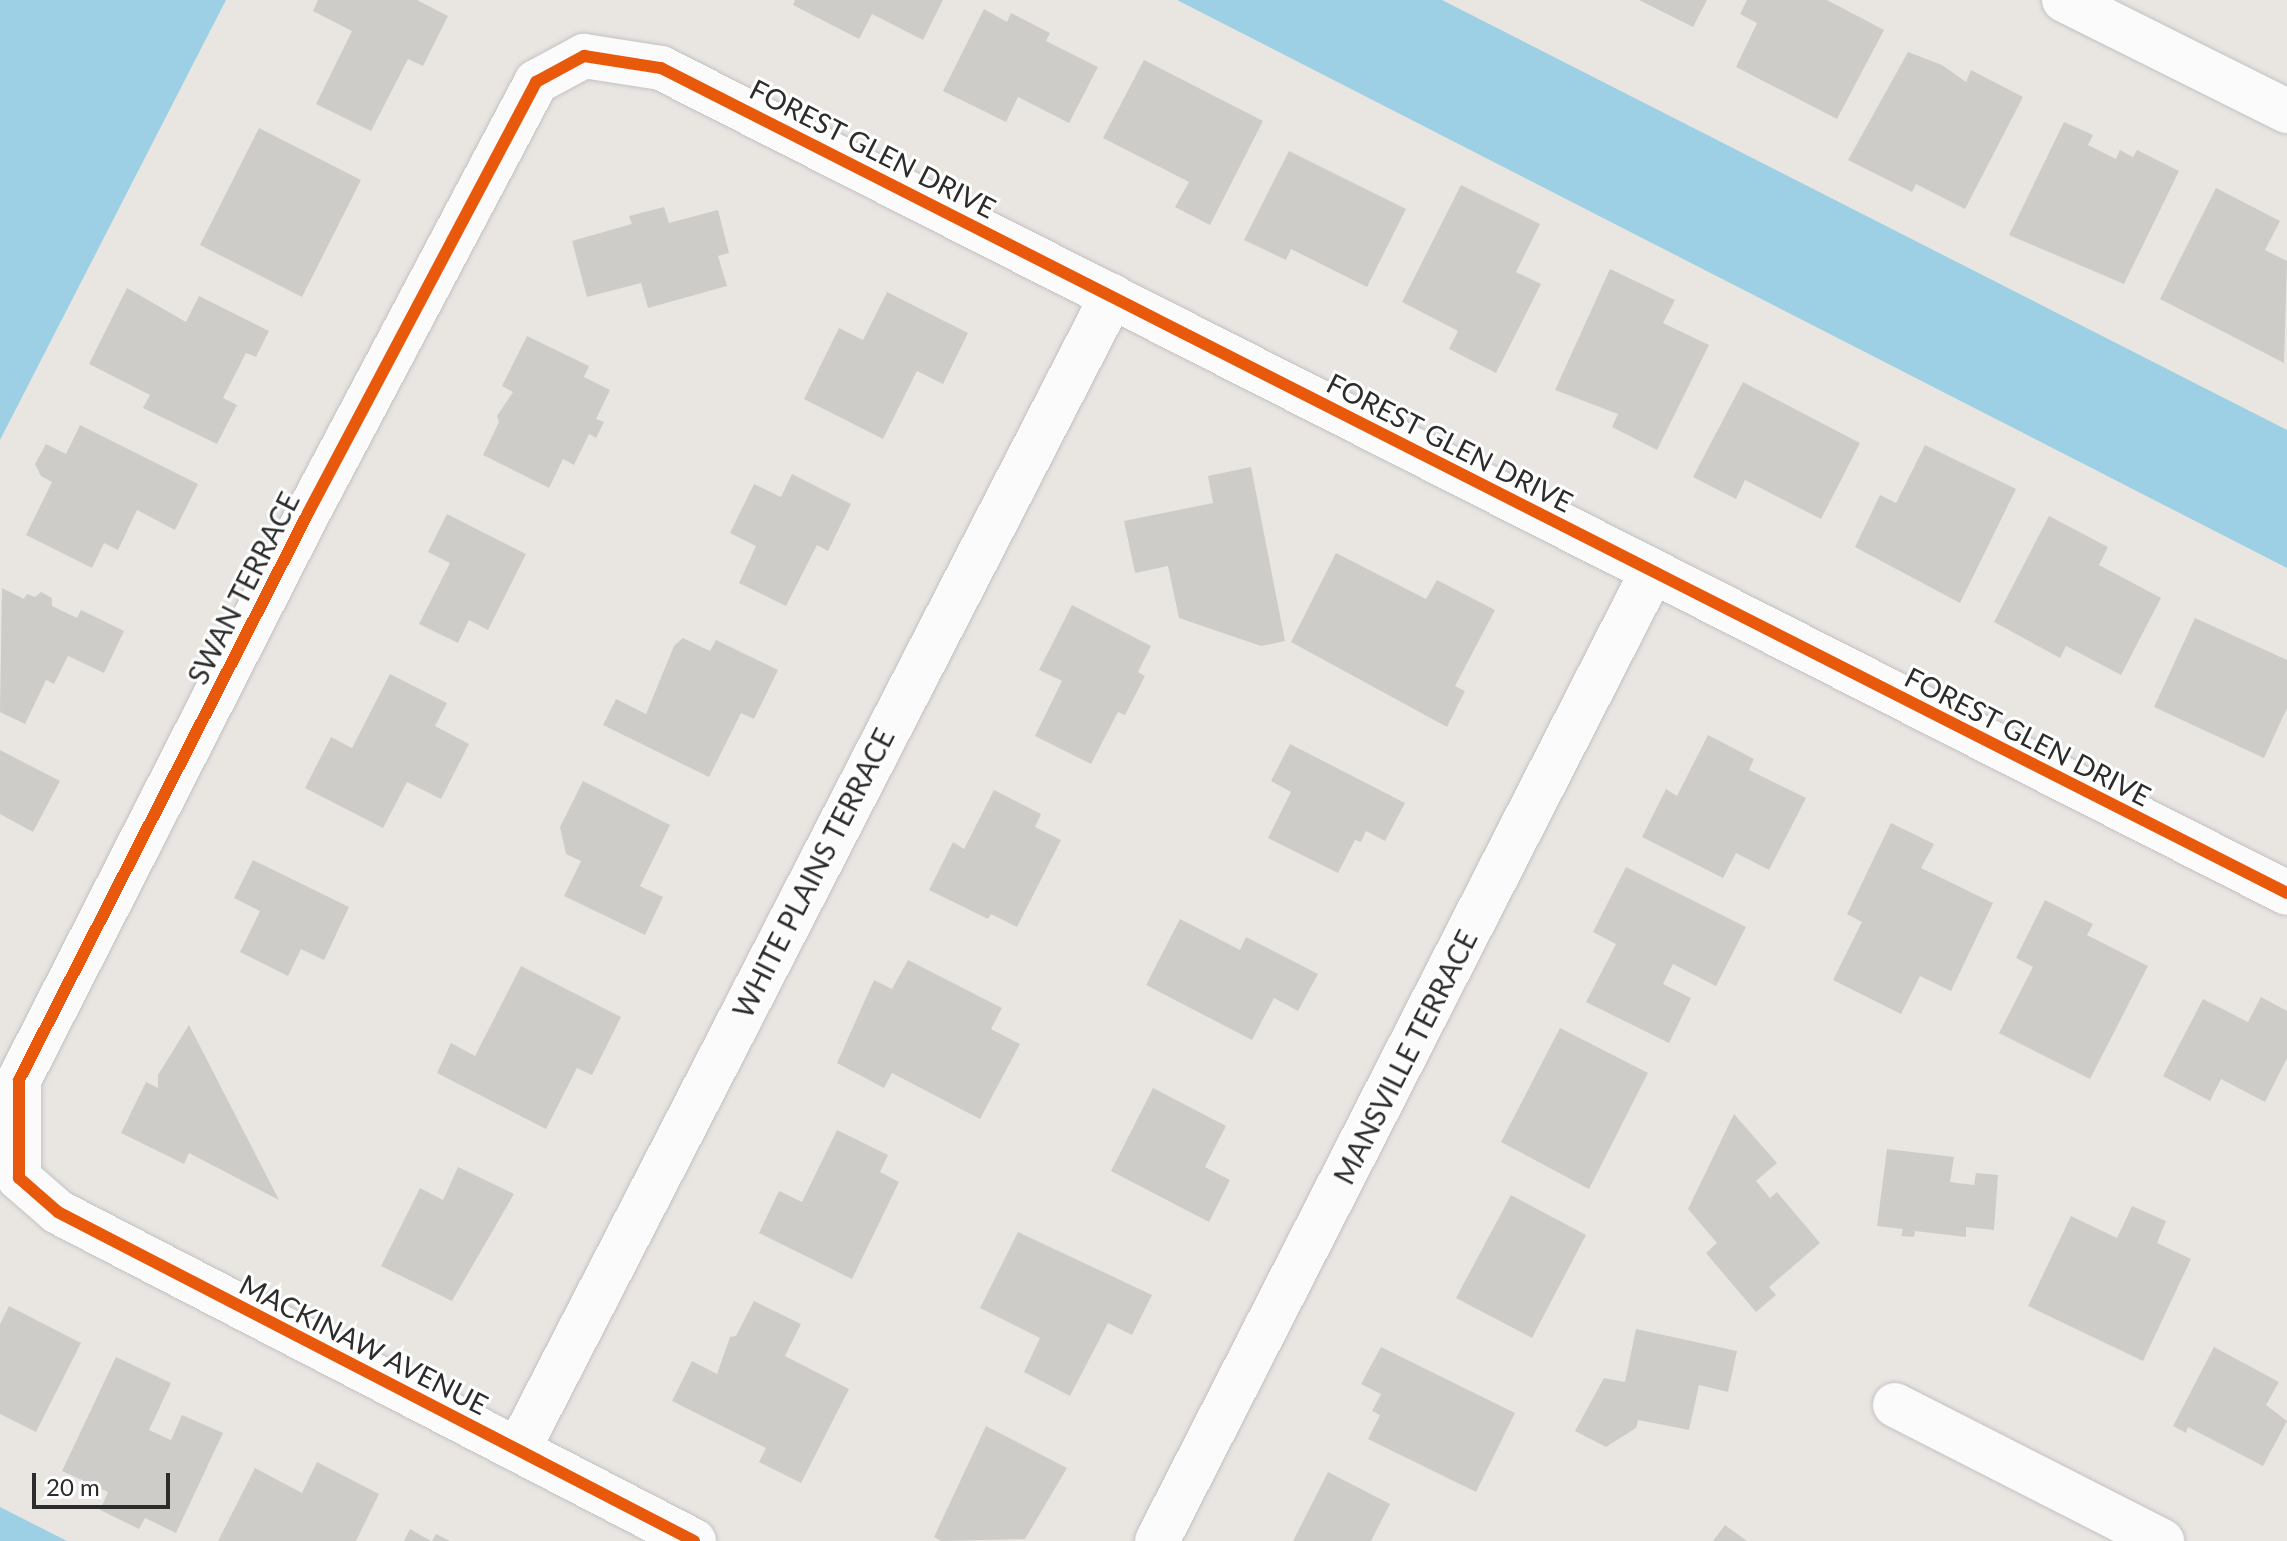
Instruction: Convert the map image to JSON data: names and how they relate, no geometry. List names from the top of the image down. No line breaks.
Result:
{"streets":{"street":["FOREST GLEN DRIVE","SWAN TERRACE","WHITE PLAINS TERRACE","MANSVILLE TERRACE","MACKINAW AVENUE"]},"crossings":[["FOREST GLEN DRIVE","SWAN TERRACE"],["FOREST GLEN DRIVE","WHITE PLAINS TERRACE"],["FOREST GLEN DRIVE","MANSVILLE TERRACE"],["SWAN TERRACE","MACKINAW AVENUE"],["WHITE PLAINS TERRACE","MACKINAW AVENUE"]],"scale_bar":"20 m"}
